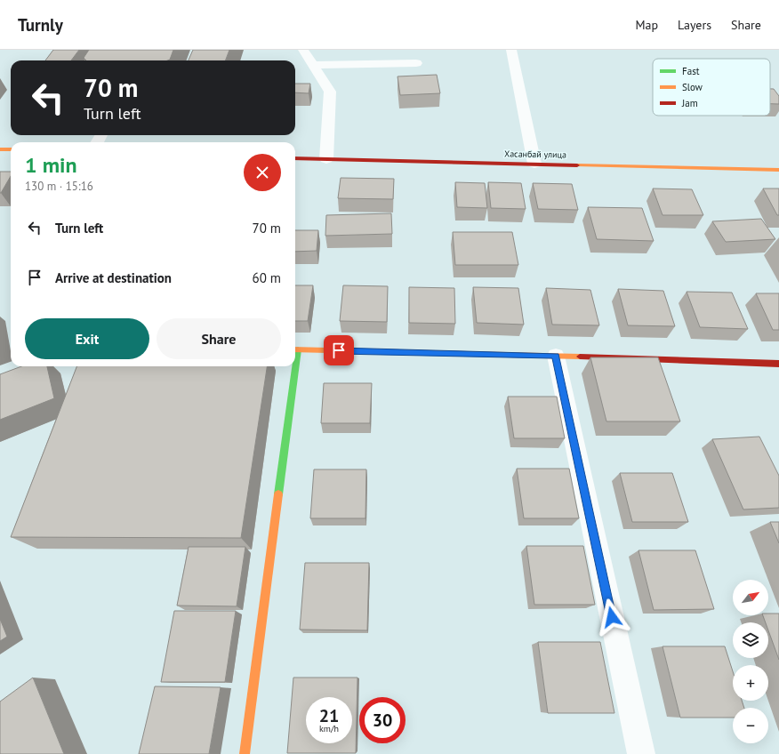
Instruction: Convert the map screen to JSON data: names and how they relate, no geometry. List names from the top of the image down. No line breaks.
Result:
{"streets":{"street":["Хасанбай улица"]},"legend":["Fast","Slow","Jam"],"north":"top right","page":{"header":"Turnly","nav":["Map","Layers","Share"],"turn":["70 m","Turn left"],"heading":["1 min","130 m · 15:16"],"list":[{"name":"Turn left","value":"70 m"},{"name":"Arrive at destination","value":"60 m"}],"buttons":["Exit","Share"],"map_buttons":["+","−"],"speed":"21 km/h","limit":"30"}}
